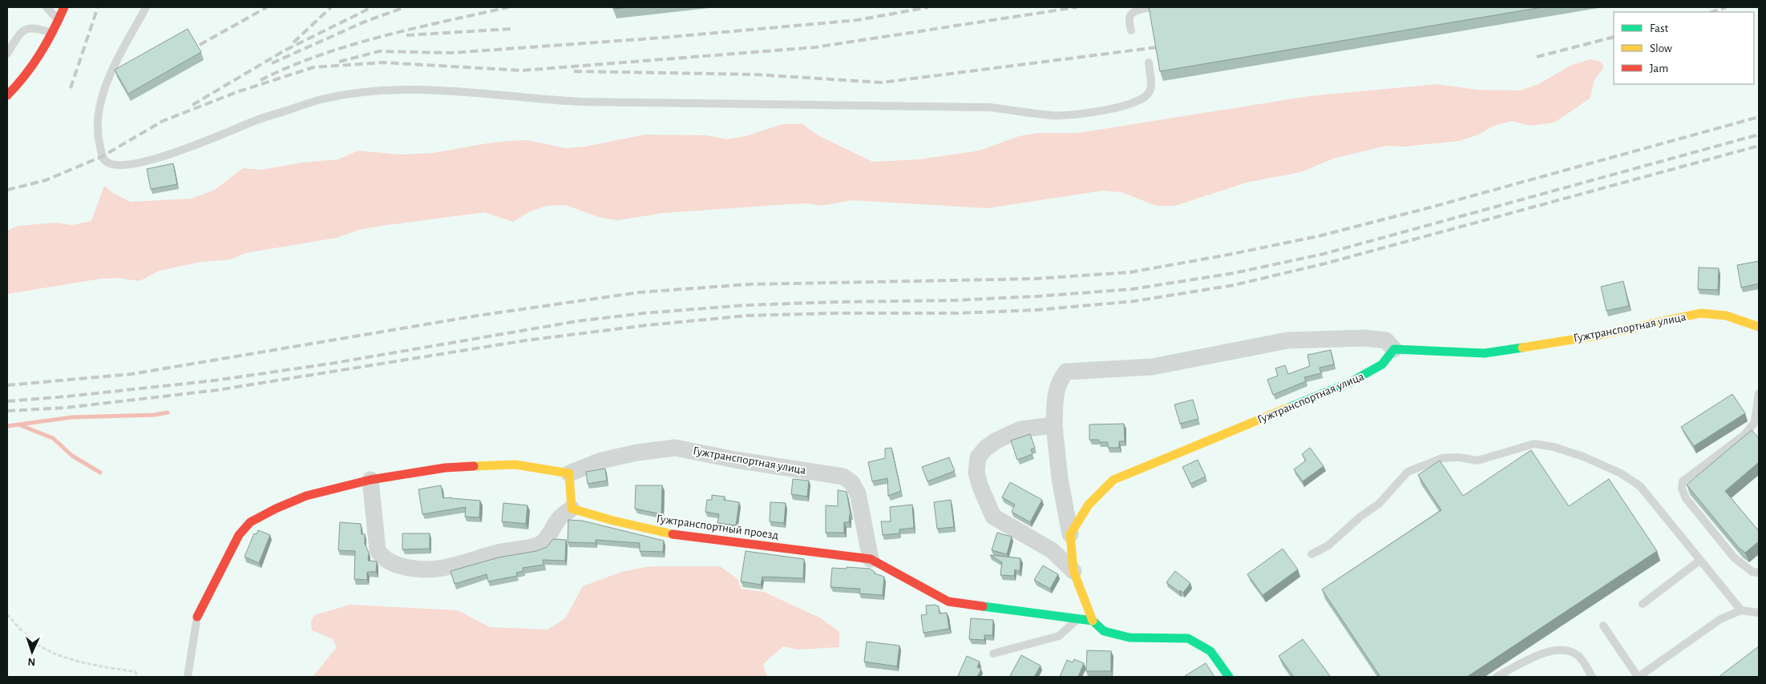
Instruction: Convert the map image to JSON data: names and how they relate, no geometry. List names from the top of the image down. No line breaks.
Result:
{"streets":{"street":["Гужтранспортная улица","Гужтранспортный проезд"]},"crossings":[["Гужтранспортная улица","Гужтранспортный проезд"]],"legend":["Fast","Slow","Jam"],"north":"bottom"}
